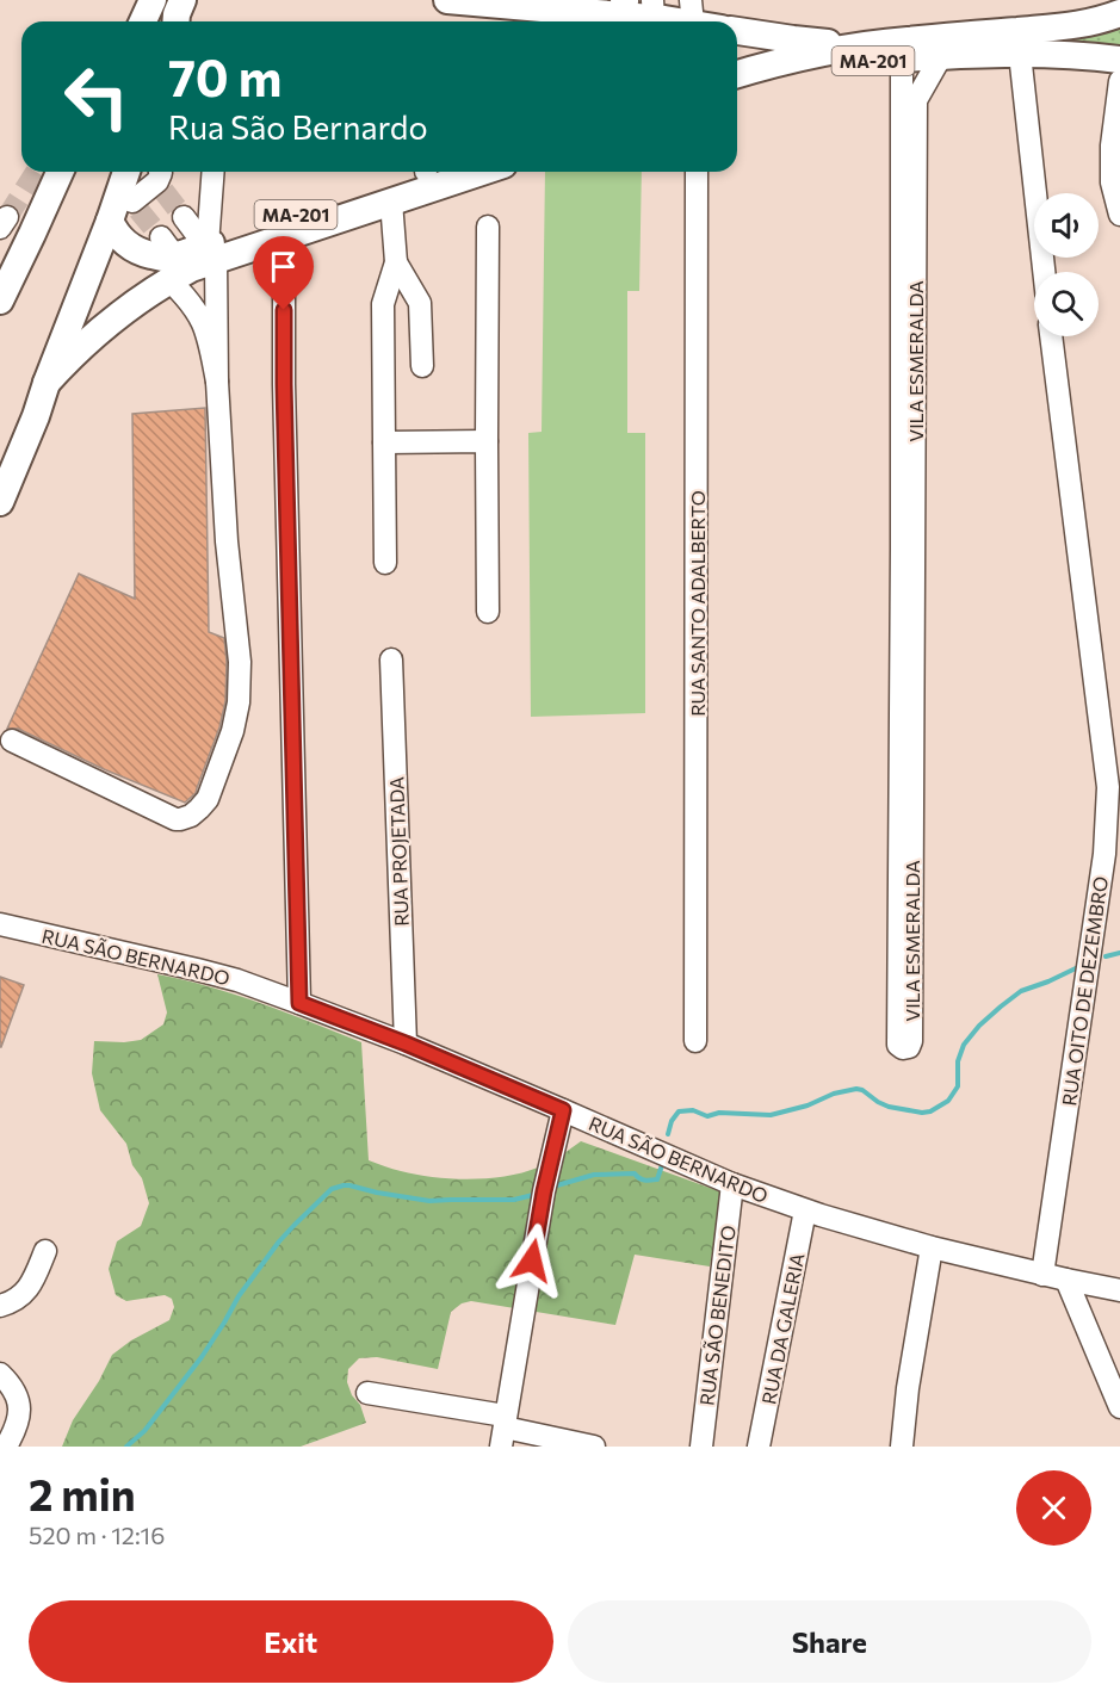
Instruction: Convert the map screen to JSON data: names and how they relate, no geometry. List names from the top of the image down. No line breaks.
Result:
{"streets":{"main road":["MA-201"],"street":["VILA ESMERALDA","RUA SANTO ADALBERTO","RUA PROJETADA","RUA SÃO BERNARDO","RUA OITO DE DEZEMBRO","RUA SÃO BENEDITO","RUA DA GALERIA"]},"crossings":[["MA-201","VILA ESMERALDA"],["RUA PROJETADA","RUA SÃO BERNARDO"],["RUA SÃO BERNARDO","RUA OITO DE DEZEMBRO"],["RUA SÃO BERNARDO","RUA SÃO BENEDITO"],["RUA SÃO BERNARDO","RUA DA GALERIA"]],"page":{"turn":["70 m","Rua São Bernardo"],"heading":["2 min","520 m · 12:16"],"buttons":["Exit","Share"]}}
